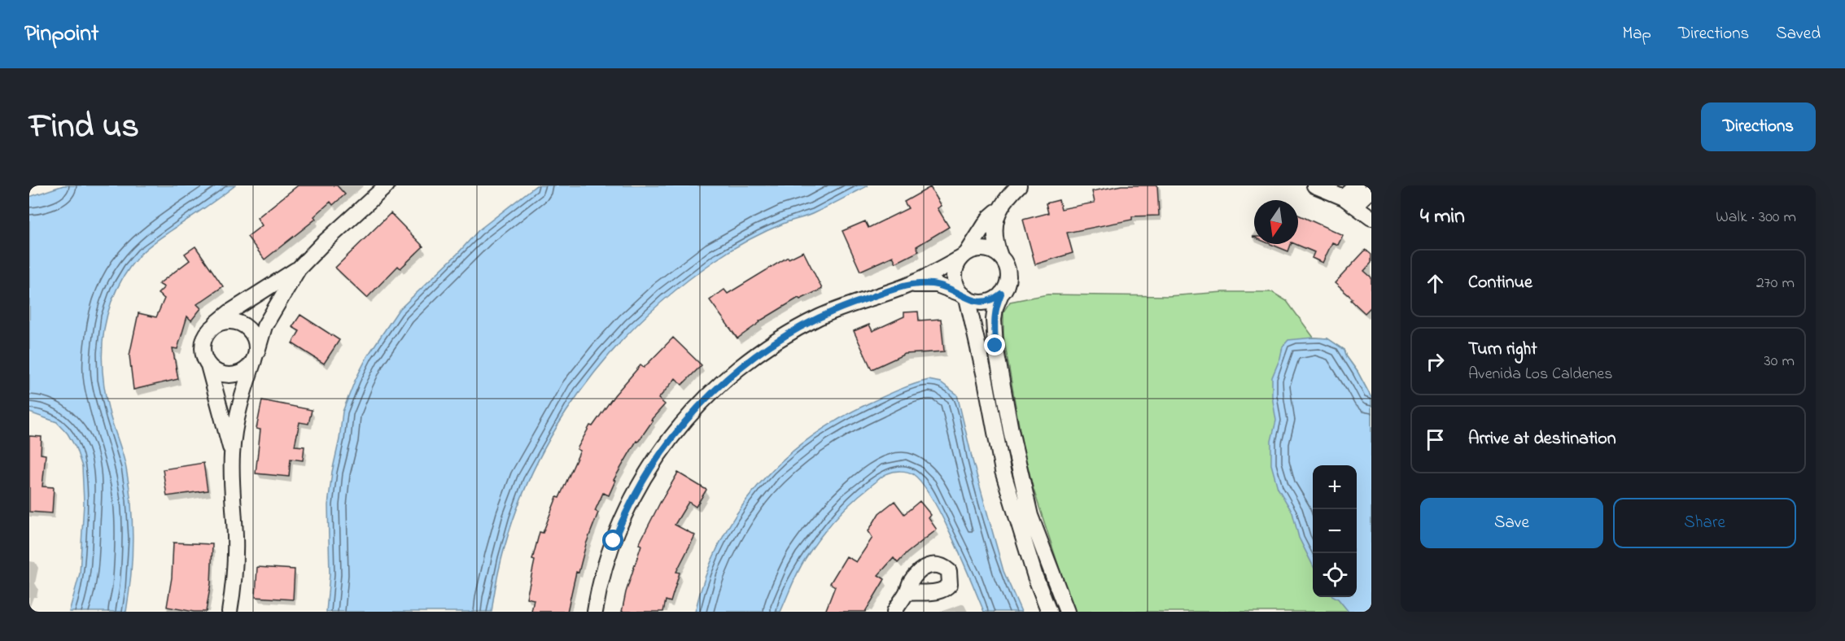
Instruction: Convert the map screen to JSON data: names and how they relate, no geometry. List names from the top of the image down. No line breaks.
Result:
{"north":"bottom","page":{"header":"Pinpoint","nav":["Map","Directions","Saved"],"title":"Find us","buttons":["Directions",["Save","Share"]],"heading":["4 min","Walk · 300 m"],"list":[["Continue","270 m"],["Turn right","Avenida Los Caldenes","30 m"],"Arrive at destination"],"map_buttons":["+","−"]}}
